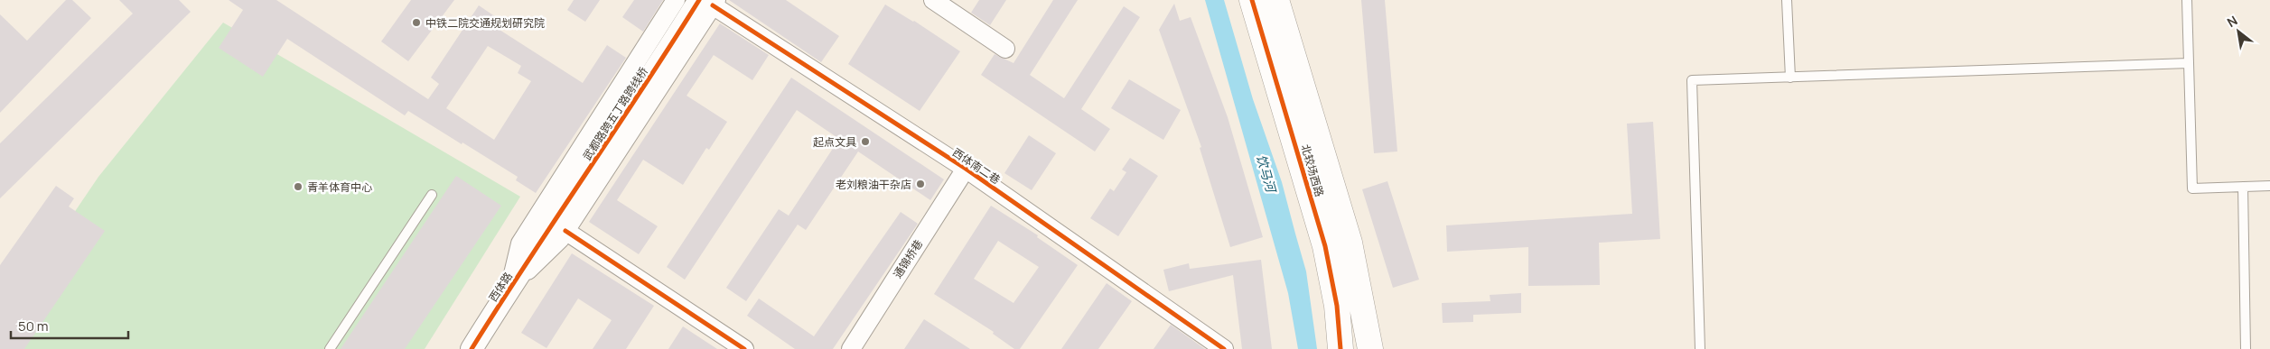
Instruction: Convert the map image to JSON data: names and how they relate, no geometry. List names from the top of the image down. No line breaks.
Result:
{"streets":{"main road":["北较场西路"],"street":["武都路跨五丁路跨线桥","西体南二巷","通锦桥巷","西体路"]},"crossings":[["武都路跨五丁路跨线桥","西体南二巷"],["武都路跨五丁路跨线桥","西体路"],["西体南二巷","通锦桥巷"]],"water":["饮马河"],"places":["中铁二院交通规划研究院","起点文具","老刘粮油干杂店","青羊体育中心"],"scale_bar":"50 m","north":"top left"}
